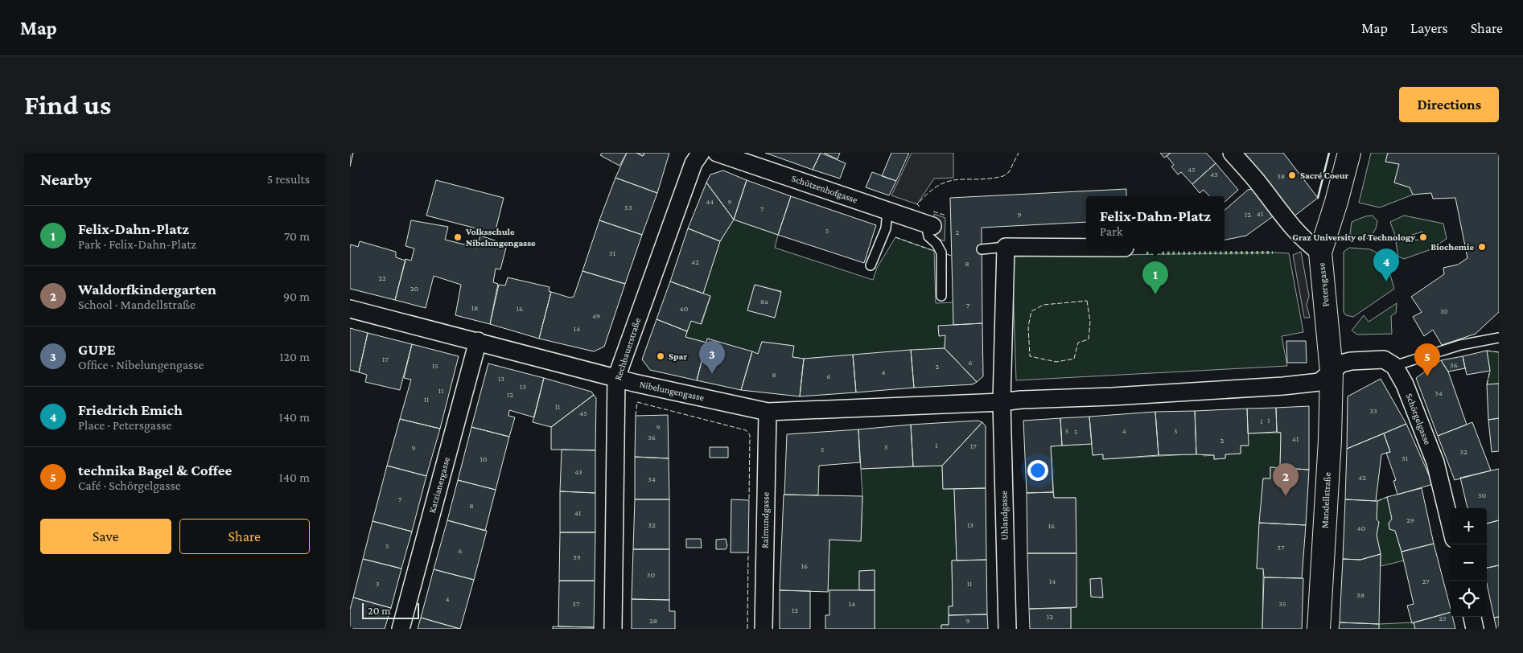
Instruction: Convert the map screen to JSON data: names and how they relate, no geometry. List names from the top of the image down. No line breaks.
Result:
{"streets":{"main road":["Petersgasse","Mandellstraße"],"street":["Schützenhofgasse","Rechbauerstraße","Nibelungengasse","Schörgelgasse","Katzianergasse","Uhlandgasse","Raimundgasse"]},"crossings":[["Petersgasse","Nibelungengasse"],["Petersgasse","Mandellstraße"],["Rechbauerstraße","Nibelungengasse"],["Nibelungengasse","Katzianergasse"],["Nibelungengasse","Mandellstraße"],["Nibelungengasse","Uhlandgasse"],["Nibelungengasse","Raimundgasse"]],"places":["Sacré Coeur","Volksschule Nibelungengasse","Graz University of Technology","Biochemie","Spar"],"house_numbers":["45","43","38","44","9","53","7","41","9","12","5","2","51","42","8","22","20","8a","7","18","16","40","10","49","14","17","6","36","15","2","4","8","6","13","13","11","34","12","11","11","33","45","1","1","9","5","4","3","5","36","41","2","1","17","3","9","5","32","31","10","43","42","34","30","7","8","41","29","32","13","16","40","5","37","6","39","16","30","14","27","3","11","38","4","37","14","35","12","12","25","28","9"],"scale_bar":"20 m","page":{"header":"Map","nav":["Map","Layers","Share"],"buttons":["Directions",["Save","Share"]],"title":"Find us","heading":["Nearby","5 results"],"popup":["Felix-Dahn-Platz","Park"],"list":[{"mark":"1","name":"Felix-Dahn-Platz","note":"Park · Felix-Dahn-Platz","value":"70 m"},{"mark":"2","name":"Waldorfkindergarten","note":"School · Mandellstraße","value":"90 m"},{"mark":"3","name":"GUPE","note":"Office · Nibelungengasse","value":"120 m"},{"mark":"4","name":"Friedrich Emich","note":"Place · Petersgasse","value":"140 m"},{"mark":"5","name":"technika Bagel & Coffee","note":"Café · Schörgelgasse","value":"140 m"}],"pins":["4","1","3","5","2"],"map_buttons":["+","−"],"scale":"20 m"}}
